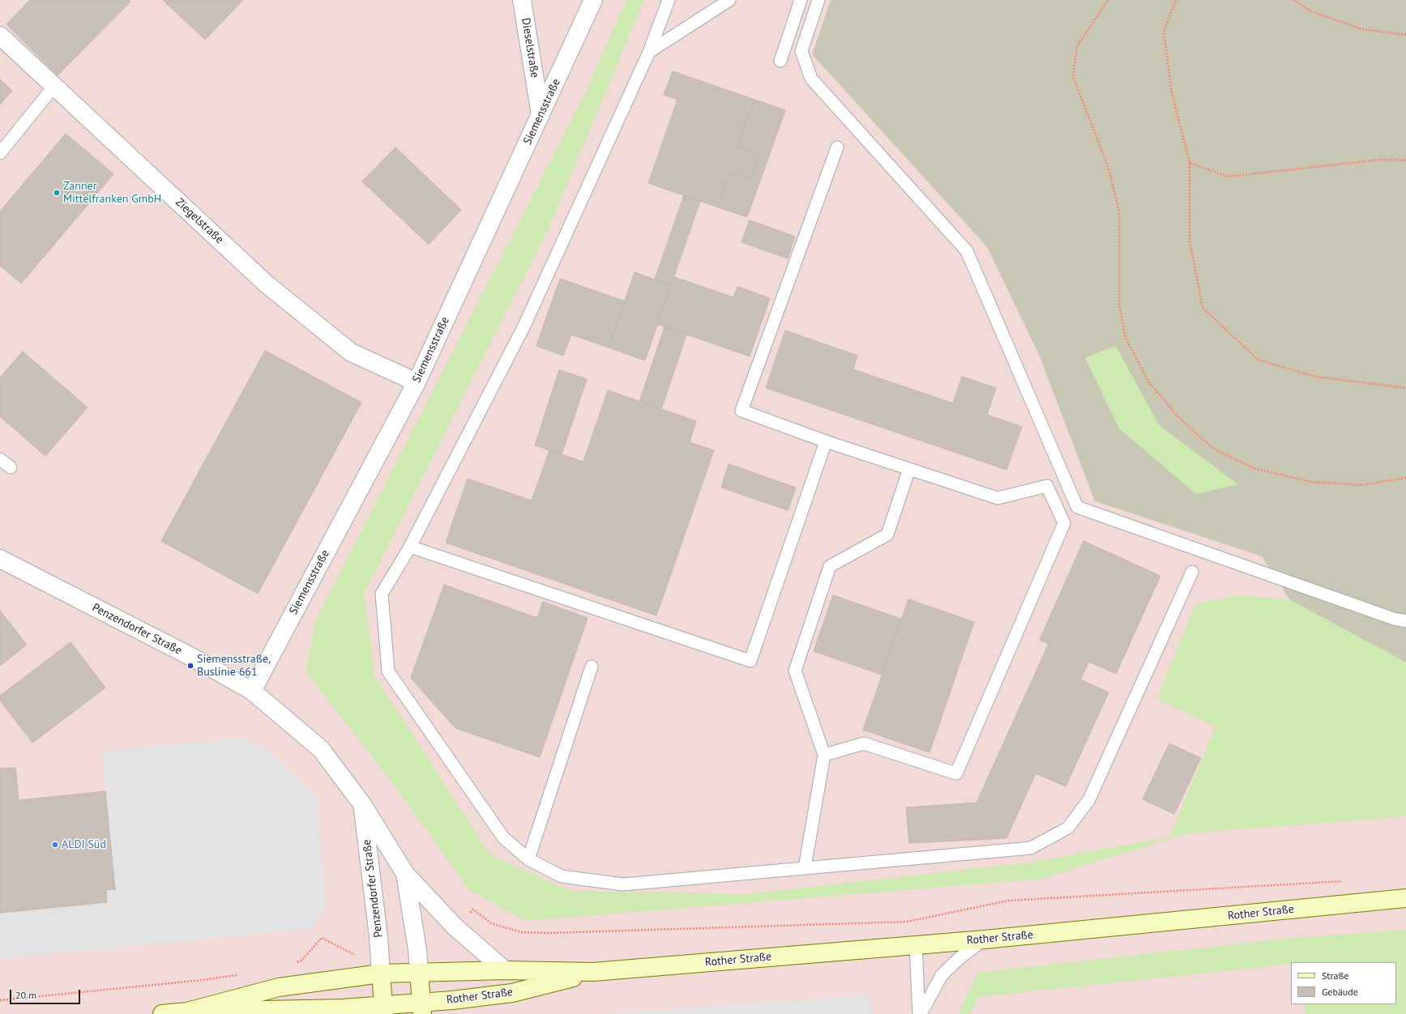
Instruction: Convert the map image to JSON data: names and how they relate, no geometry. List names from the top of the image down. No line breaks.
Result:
{"streets":{"main road":["Rother Straße"],"street":["Dieselstraße","Siemensstraße","Ziegelstraße","Penzendorfer Straße"]},"crossings":[["Dieselstraße","Siemensstraße"],["Siemensstraße","Ziegelstraße"],["Siemensstraße","Penzendorfer Straße"],["Penzendorfer Straße","Rother Straße"]],"places":["Zanner Mittelfranken GmbH","Siemensstraße, Buslinie 661","ALDI Süd"],"legend":["Straße","Gebäude"],"scale_bar":"20 m"}
